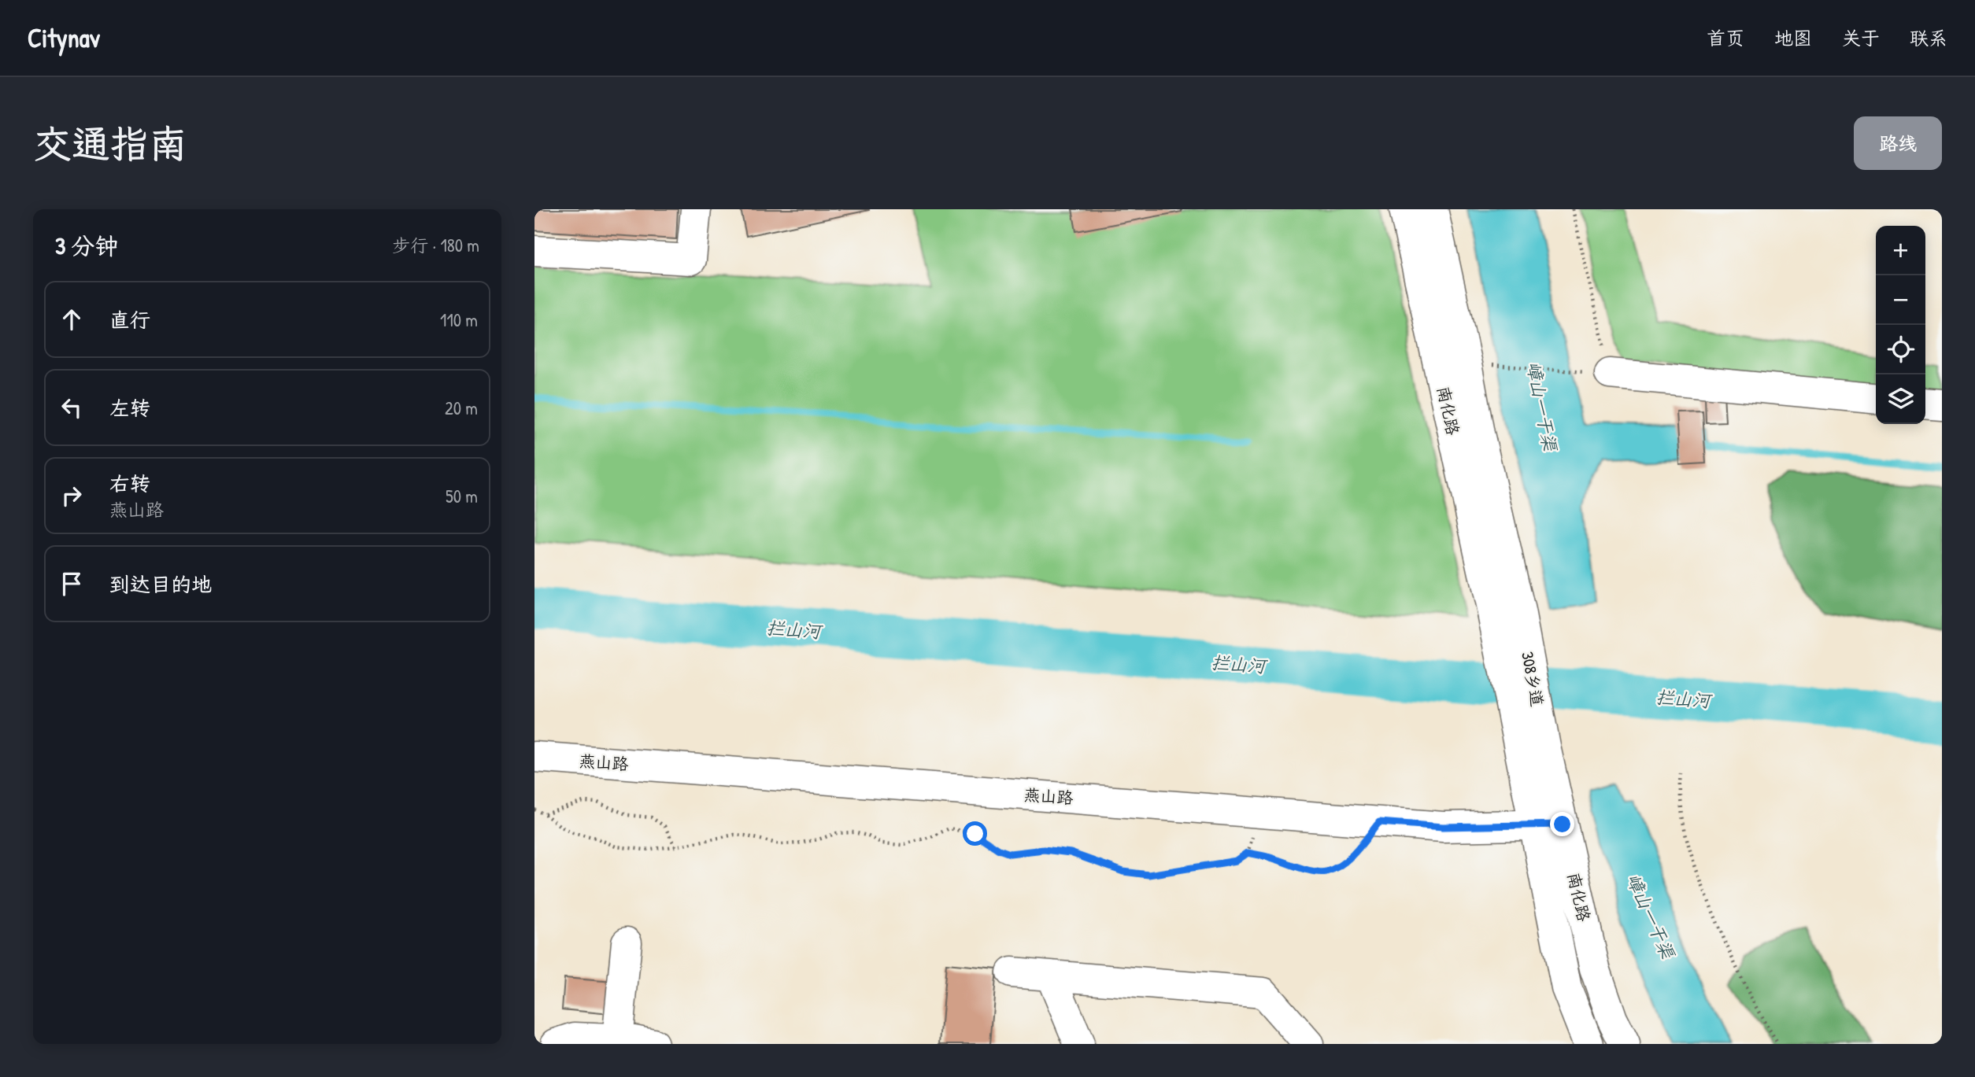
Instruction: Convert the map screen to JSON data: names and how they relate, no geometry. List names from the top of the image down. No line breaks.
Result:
{"streets":{"main road":["南化路","308乡道","燕山路"]},"crossings":[["南化路","308乡道"],["南化路","燕山路"]],"water":["嶂山一干渠","拦山河"],"page":{"header":"Citynav","nav":["首页","地图","关于","联系"],"buttons":"路线","title":"交通指南","heading":["3 分钟","步行 · 180 m"],"map_buttons":["+","−"],"list":[["直行","110 m"],["左转","20 m"],["右转","燕山路","50 m"],"到达目的地"]}}
